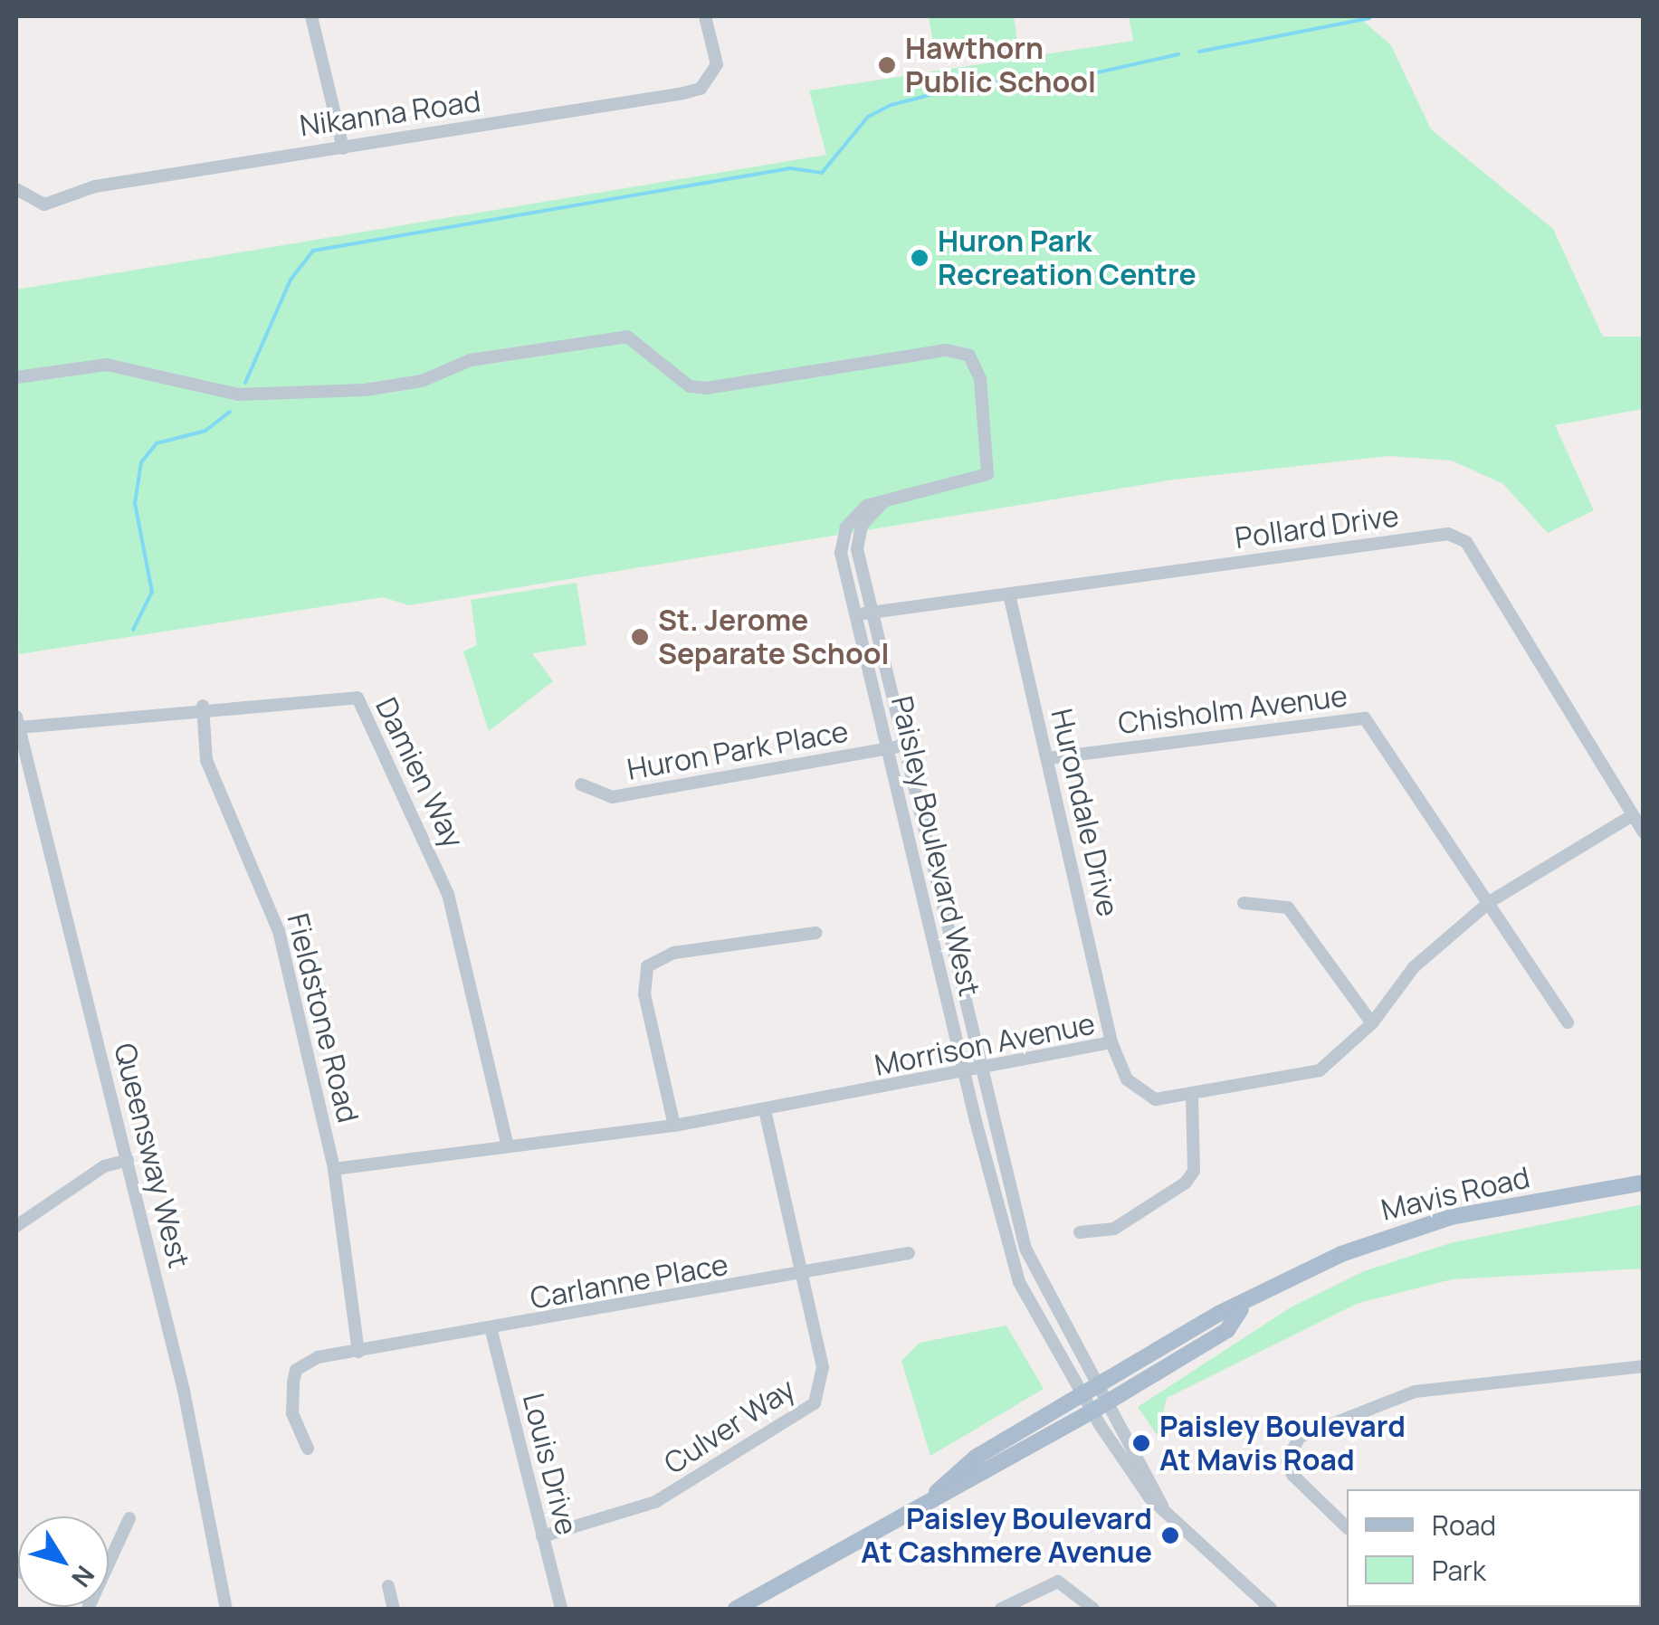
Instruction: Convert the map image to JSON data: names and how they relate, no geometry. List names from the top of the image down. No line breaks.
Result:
{"streets":{"main road":["Mavis Road"],"street":["Nikanna Road","Pollard Drive","Chisholm Avenue","Huron Park Place","Damien Way","Hurondale Drive","Paisley Boulevard West","Fieldstone Road","Morrison Avenue","Queensway West","Carlanne Place","Culver Way","Louis Drive"]},"crossings":[["Pollard Drive","Hurondale Drive"],["Pollard Drive","Paisley Boulevard West"],["Pollard Drive","Morrison Avenue"],["Chisholm Avenue","Hurondale Drive"],["Chisholm Avenue","Morrison Avenue"],["Huron Park Place","Paisley Boulevard West"],["Damien Way","Fieldstone Road"],["Damien Way","Morrison Avenue"],["Damien Way","Queensway West"],["Hurondale Drive","Morrison Avenue"],["Paisley Boulevard West","Morrison Avenue"],["Paisley Boulevard West","Mavis Road"],["Fieldstone Road","Morrison Avenue"],["Fieldstone Road","Carlanne Place"],["Morrison Avenue","Culver Way"],["Carlanne Place","Culver Way"],["Carlanne Place","Louis Drive"],["Culver Way","Louis Drive"]],"places":["Hawthorn Public School","Huron Park Recreation Centre","St. Jerome Separate School","Paisley Boulevard At Mavis Road","Paisley Boulevard At Cashmere Avenue"],"legend":["Road","Park"],"north":"bottom right"}
